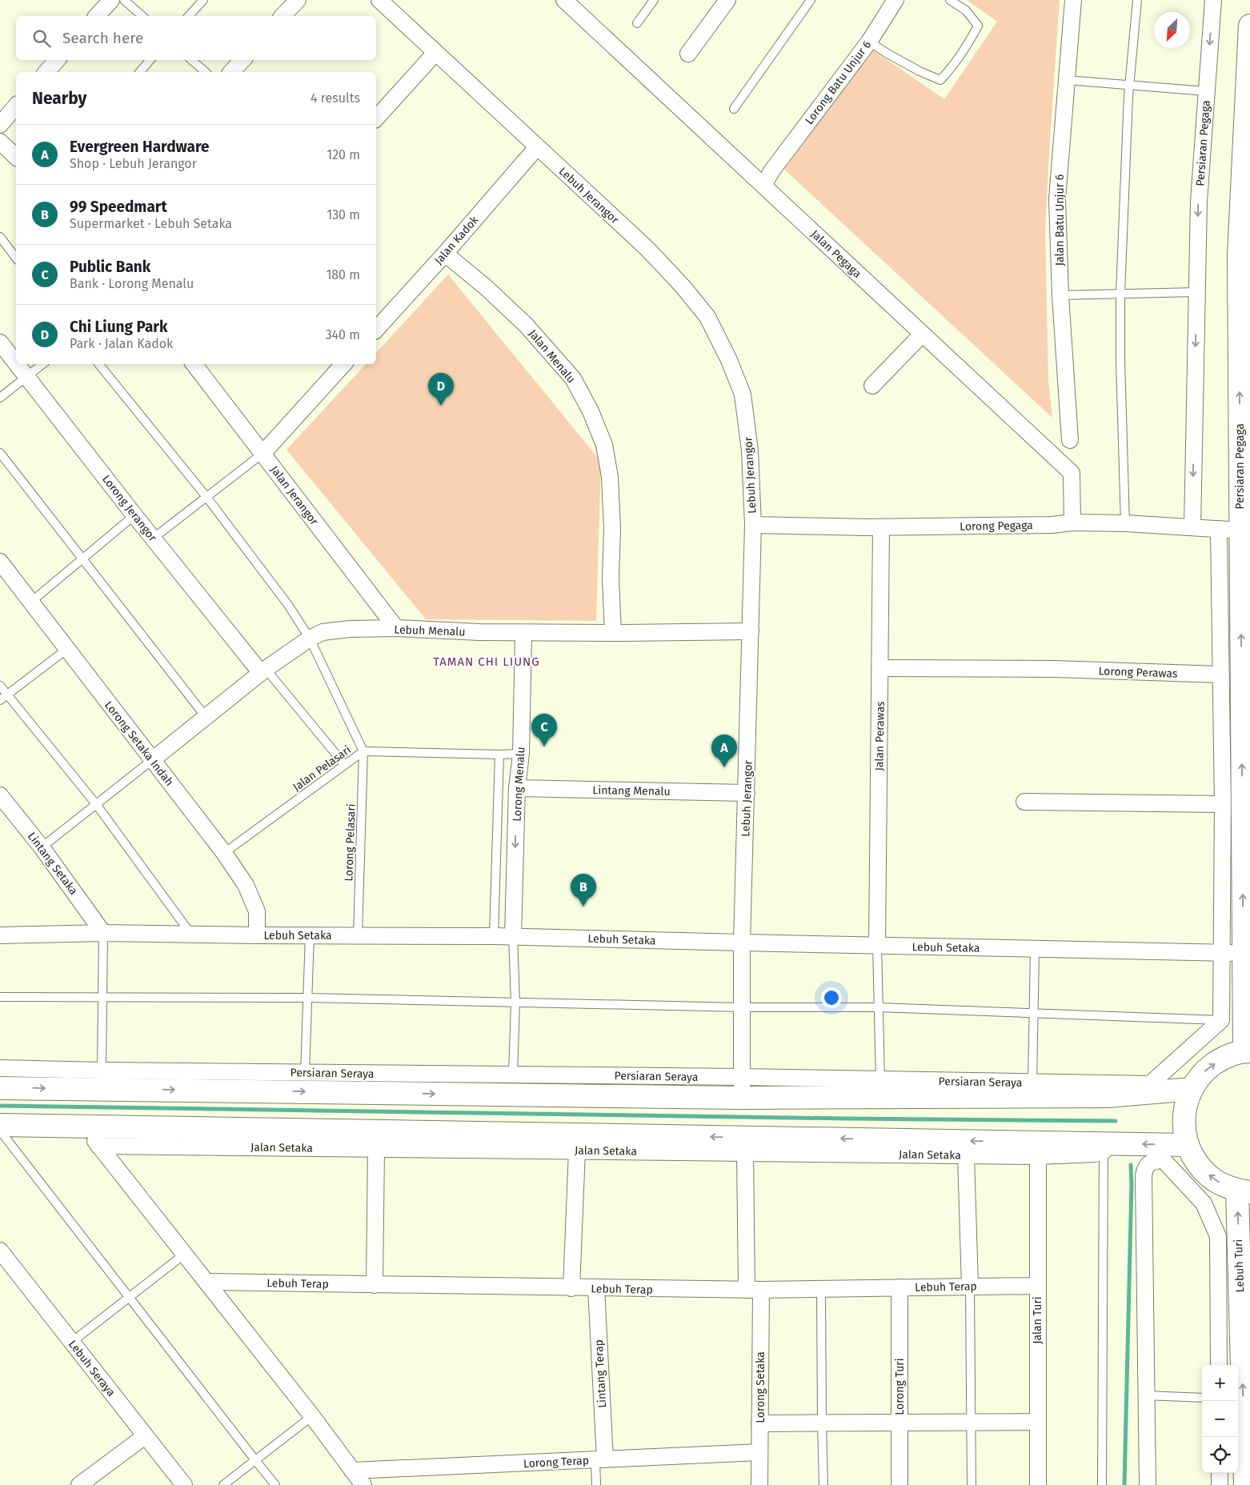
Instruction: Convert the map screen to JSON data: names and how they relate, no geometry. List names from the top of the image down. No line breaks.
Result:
{"streets":{"main road":["Persiaran Pegaga","Persiaran Seraya","Lebuh Turi"],"street":["Lorong Batu Unjur 6","Lebuh Jerangor","Jalan Batu Unjur 6","Jalan Kadok","Jalan Pegaga","Jalan Menalu","Jalan Jerangor","Lorong Jerangor","Lorong Pegaga","Lebuh Menalu","Lorong Perawas","Jalan Perawas","Lorong Setaka Indah","Lorong Menalu","Lintang Menalu","Lintang Setaka","Lebuh Setaka","Jalan Setaka","Lebuh Terap","Jalan Turi","Lebuh Seraya","Lintang Terap","Lorong Turi","Lorong Setaka","Lorong Terap"],"lane":["Jalan Pelasari","Lorong Pelasari"]},"crossings":[["Lorong Batu Unjur 6","Jalan Pegaga"],["Persiaran Pegaga","Lorong Pegaga"],["Persiaran Pegaga","Lebuh Setaka"],["Persiaran Pegaga","Lebuh Turi"],["Lebuh Jerangor","Jalan Kadok"],["Lebuh Jerangor","Lorong Pegaga"],["Lebuh Jerangor","Lebuh Menalu"],["Lebuh Jerangor","Lintang Menalu"],["Lebuh Jerangor","Lebuh Setaka"],["Lebuh Jerangor","Persiaran Seraya"],["Jalan Kadok","Jalan Menalu"],["Jalan Pegaga","Lorong Pegaga"],["Jalan Menalu","Lebuh Menalu"],["Jalan Jerangor","Lebuh Menalu"],["Lorong Jerangor","Lebuh Menalu"],["Lorong Pegaga","Jalan Perawas"],["Lebuh Menalu","Lorong Setaka Indah"],["Lebuh Menalu","Lorong Menalu"],["Lorong Perawas","Jalan Perawas"],["Jalan Perawas","Lebuh Setaka"],["Lorong Setaka Indah","Jalan Pelasari"],["Lorong Setaka Indah","Lebuh Setaka"],["Jalan Pelasari","Lorong Menalu"],["Jalan Pelasari","Lorong Pelasari"],["Lorong Menalu","Lintang Menalu"],["Lorong Menalu","Lebuh Setaka"],["Lorong Pelasari","Lebuh Setaka"],["Lintang Setaka","Lebuh Setaka"],["Persiaran Seraya","Lebuh Turi"],["Jalan Setaka","Jalan Turi"],["Jalan Setaka","Lorong Setaka"],["Lebuh Terap","Jalan Turi"],["Lebuh Terap","Lintang Terap"],["Lebuh Terap","Lorong Turi"],["Lebuh Terap","Lorong Setaka"],["Lintang Terap","Lorong Terap"],["Lorong Setaka","Lorong Terap"]],"one_way":["Lebuh Turi"],"districts":["TAMAN CHI LIUNG"],"north":"bottom left","page":{"search":"Search here","heading":["Nearby","4 results"],"list":[{"mark":"A","name":"Evergreen Hardware","note":"Shop · Lebuh Jerangor","value":"120 m"},{"mark":"B","name":"99 Speedmart","note":"Supermarket · Lebuh Setaka","value":"130 m"},{"mark":"C","name":"Public Bank","note":"Bank · Lorong Menalu","value":"180 m"},{"mark":"D","name":"Chi Liung Park","note":"Park · Jalan Kadok","value":"340 m"}],"pins":["D","C","A","B"],"map_buttons":["+","−"]}}
